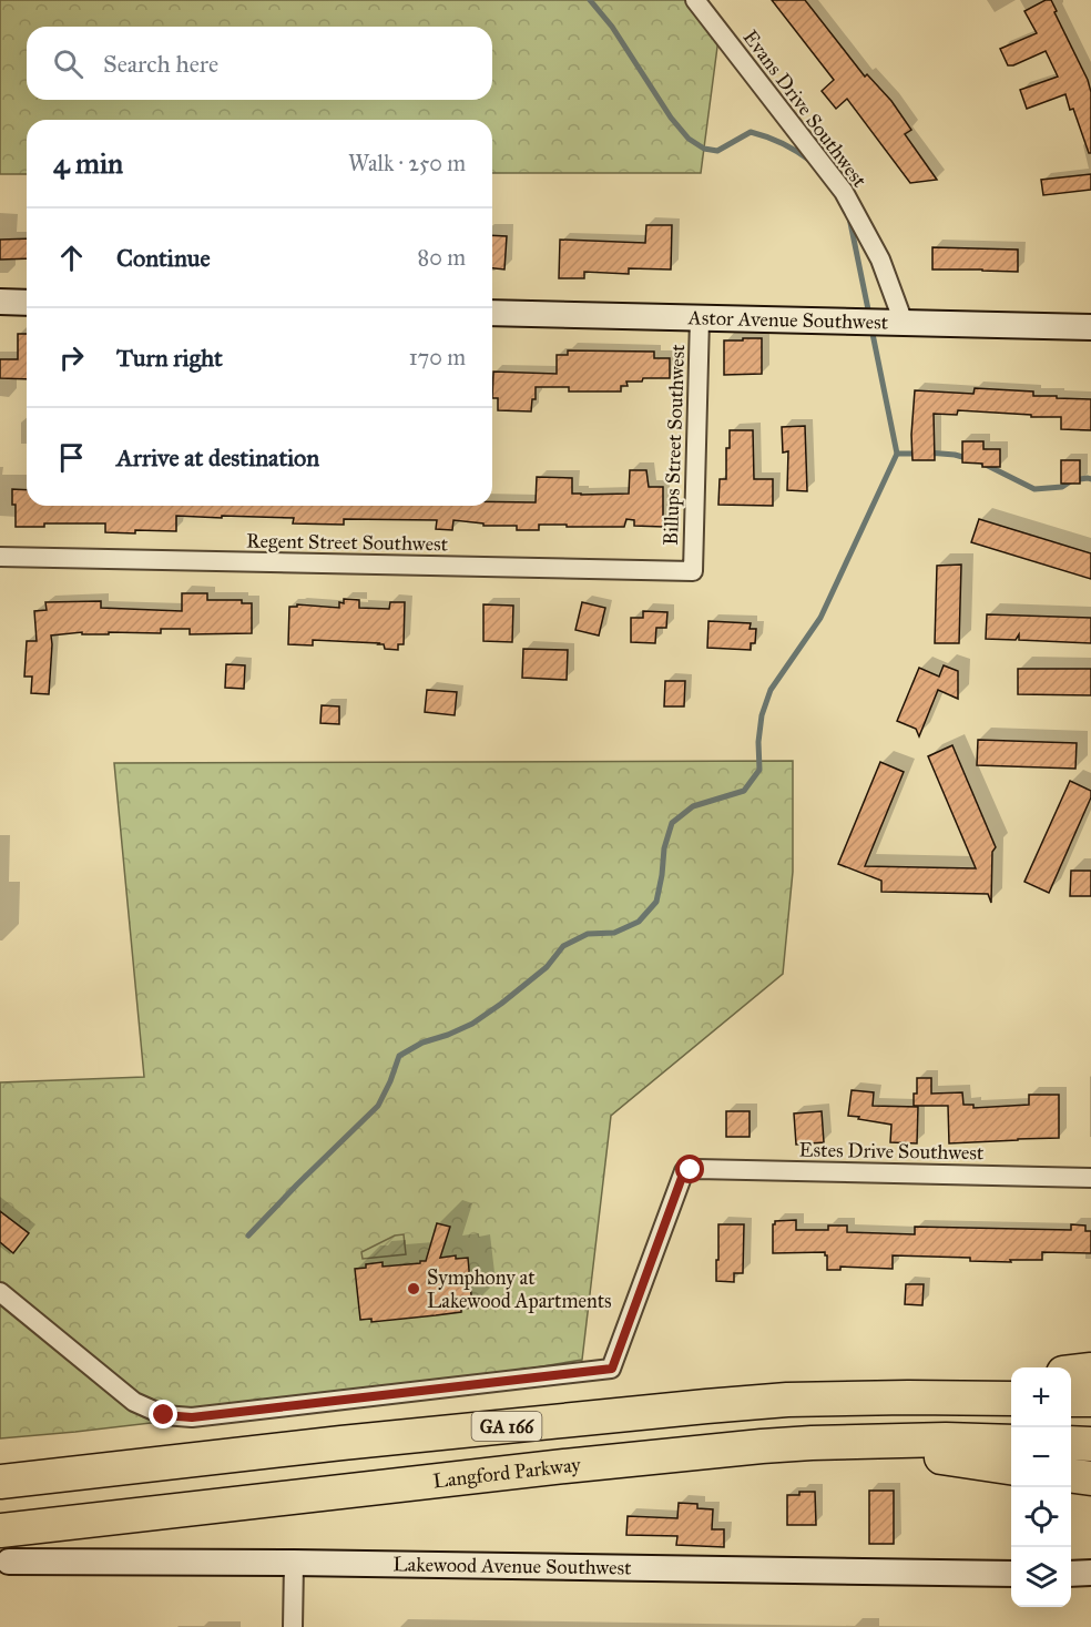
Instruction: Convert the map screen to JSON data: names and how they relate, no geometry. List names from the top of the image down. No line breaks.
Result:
{"streets":{"highway":["GA 166","Langford Parkway"],"street":["Evans Drive Southwest","Astor Avenue Southwest","Billups Street Southwest","Regent Street Southwest","Estes Drive Southwest","Lakewood Avenue Southwest"]},"crossings":[["Evans Drive Southwest","Astor Avenue Southwest"],["Astor Avenue Southwest","Billups Street Southwest"],["Billups Street Southwest","Regent Street Southwest"]],"places":["Symphony at Lakewood Apartments"],"page":{"search":"Search here","heading":["4 min","Walk · 250 m"],"list":[["Continue","80 m"],["Turn right","170 m"],"Arrive at destination"],"map_buttons":["+","−"]}}
